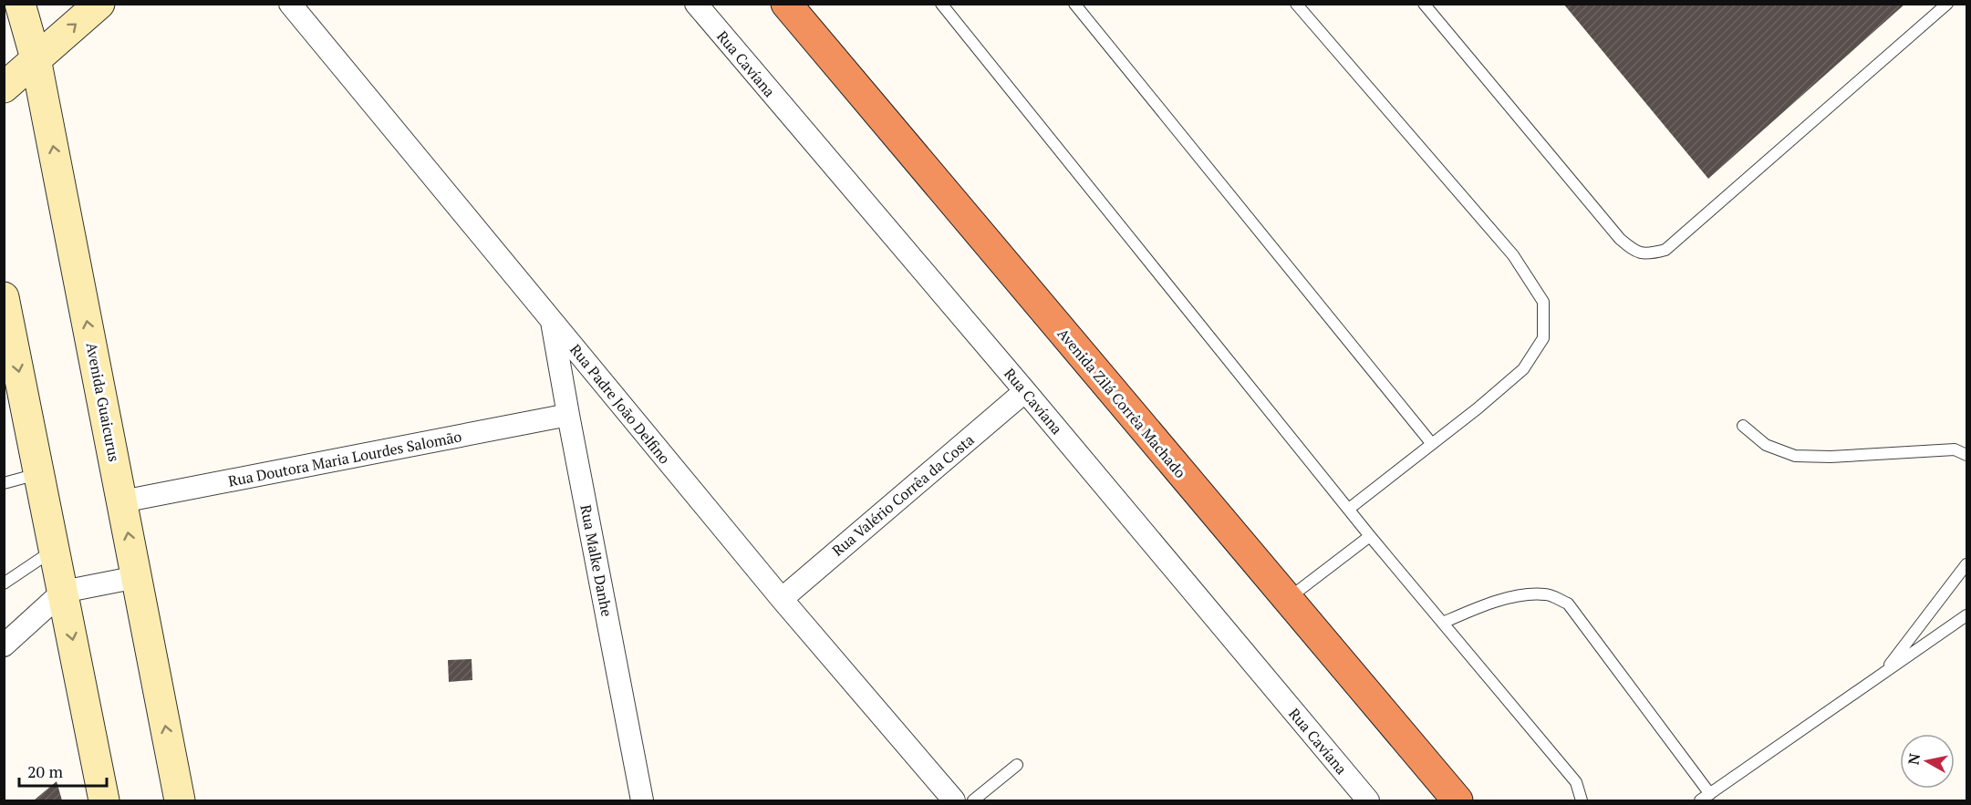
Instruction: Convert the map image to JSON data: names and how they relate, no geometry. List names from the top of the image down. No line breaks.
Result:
{"streets":{"highway":["Avenida Zilá Corrêa Machado"],"main road":["Avenida Guaicurus"],"street":["Rua Cavíana","Rua Padre João Delfino","Rua Doutora Maria Lourdes Salomão","Rua Valério Corrêa da Costa","Rua Malke Danhe"]},"crossings":[["Rua Cavíana","Rua Valério Corrêa da Costa"],["Avenida Guaicurus","Rua Doutora Maria Lourdes Salomão"],["Rua Padre João Delfino","Rua Valério Corrêa da Costa"],["Rua Padre João Delfino","Rua Malke Danhe"],["Rua Doutora Maria Lourdes Salomão","Rua Malke Danhe"]],"scale_bar":"20 m","north":"left"}
